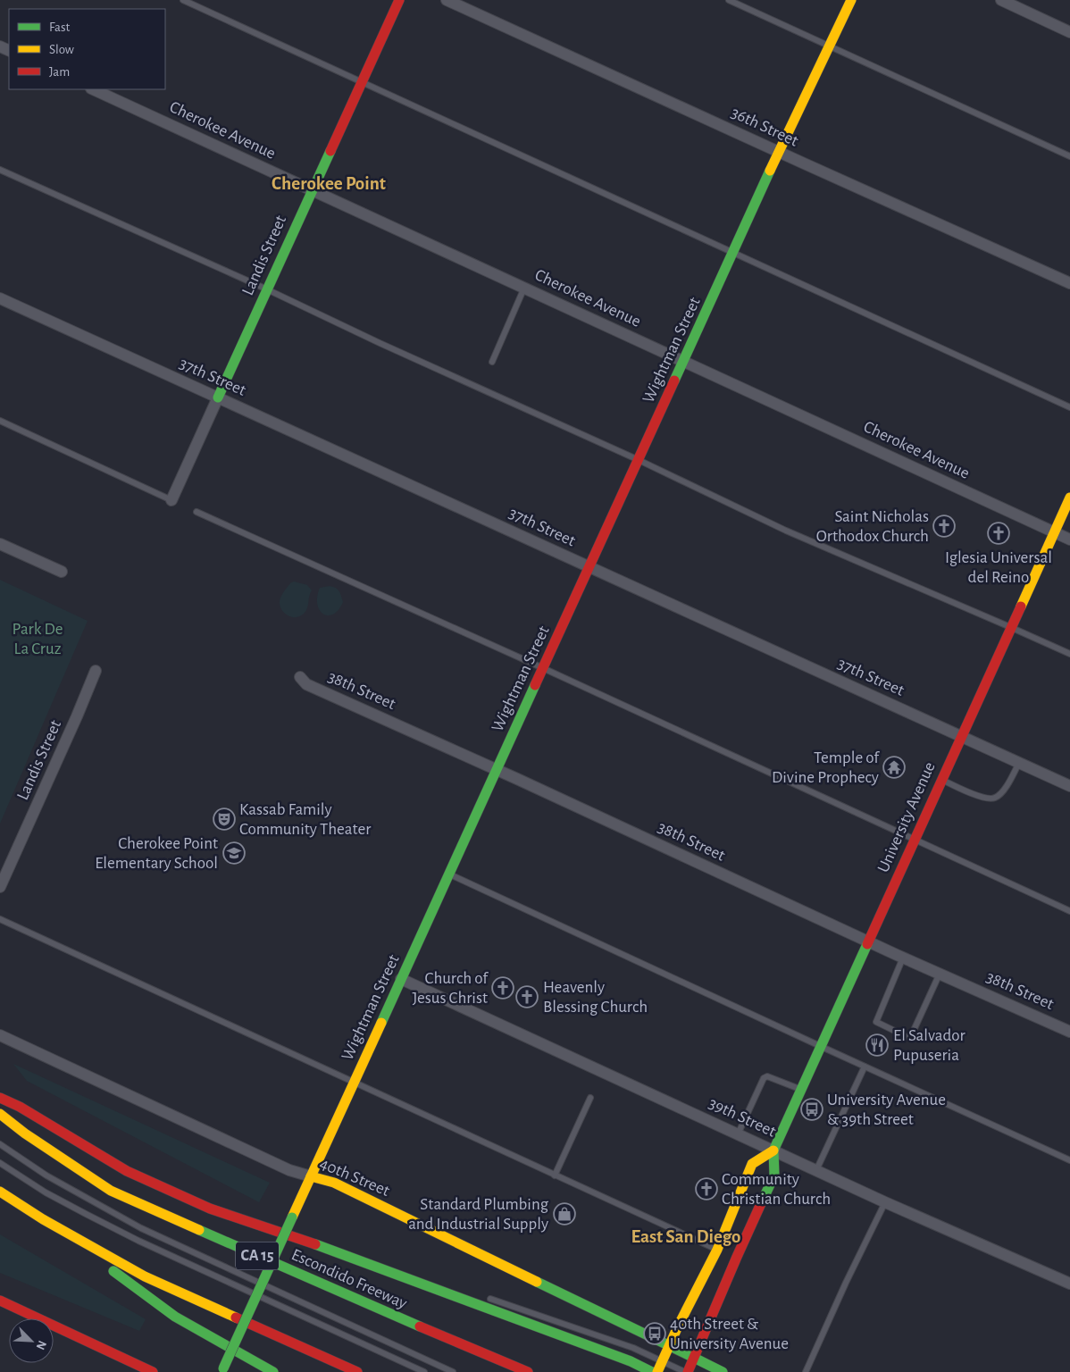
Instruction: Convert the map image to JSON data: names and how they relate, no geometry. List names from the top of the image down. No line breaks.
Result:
{"streets":{"main road":["Landis Street","Wightman Street","University Avenue","40th Street","CA 15","Escondido Freeway"],"street":["36th Street","Cherokee Avenue","37th Street","38th Street","39th Street"]},"crossings":[["36th Street","Wightman Street"],["Cherokee Avenue","Landis Street"],["Cherokee Avenue","Wightman Street"],["Cherokee Avenue","University Avenue"],["Landis Street","37th Street"],["Wightman Street","37th Street"],["Wightman Street","38th Street"],["Wightman Street","39th Street"],["Wightman Street","40th Street"],["37th Street","University Avenue"],["38th Street","University Avenue"],["University Avenue","39th Street"],["University Avenue","40th Street"]],"districts":["Cherokee Point","East San Diego"],"parks":["Park De La Cruz"],"places":{"church":["Saint Nicholas Orthodox Church","Iglesia Universal del Reino","Church of Jesus Christ","Heavenly Blessing Church","Community Christian Church"],"temple":["Temple of Divine Prophecy"],"theatre":["Kassab Family Community Theater"],"school or university":["Cherokee Point Elementary School"],"restaurant":["El Salvador Pupuseria"],"bus stop":["University Avenue & 39th Street","40th Street & University Avenue"],"shop":["Standard Plumbing and Industrial Supply"]},"legend":["Fast","Slow","Jam"],"north":"bottom right"}
